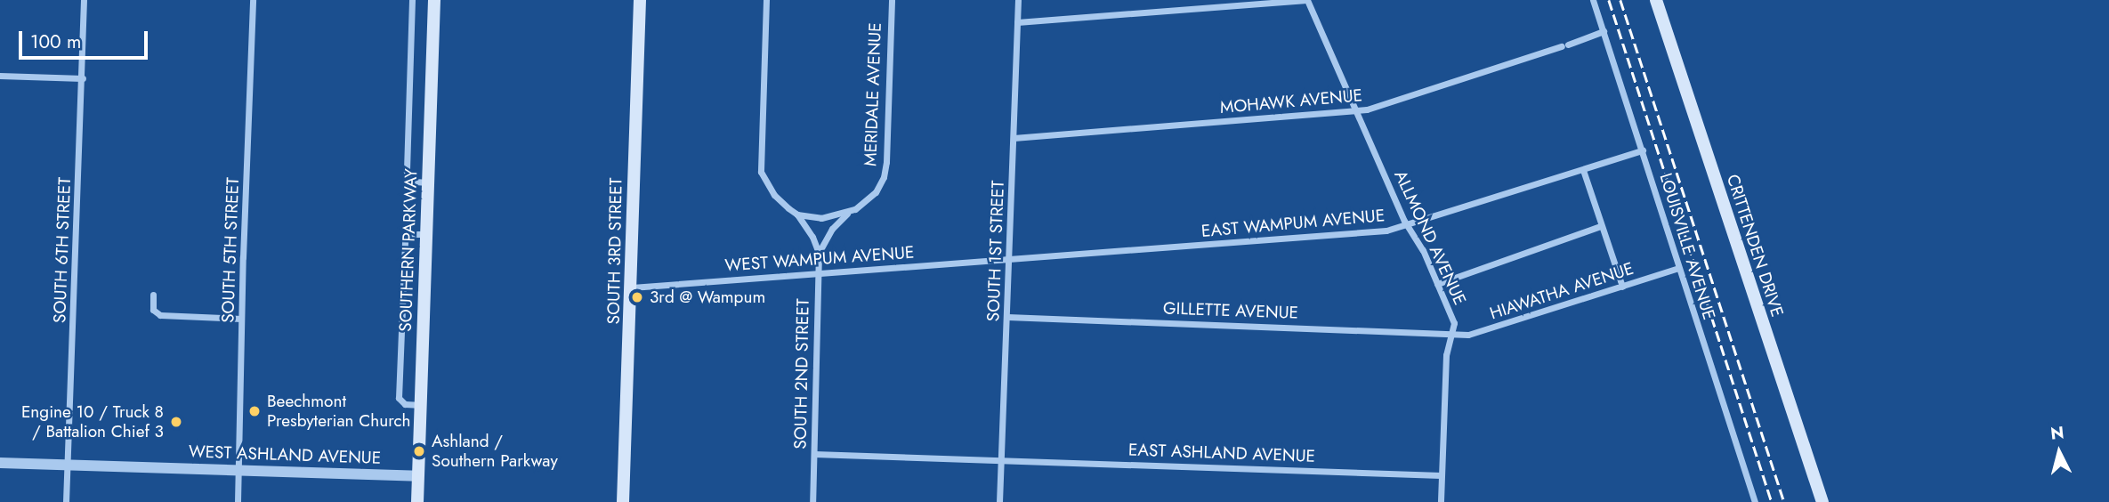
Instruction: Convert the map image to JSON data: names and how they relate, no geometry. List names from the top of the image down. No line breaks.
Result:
{"streets":{"main road":["CRITTENDEN DRIVE","SOUTHERN PARKWAY","SOUTH 3RD STREET"],"street":["MERIDALE AVENUE","MOHAWK AVENUE","EAST WAMPUM AVENUE","ALLMOND AVENUE","LOUISVILLE AVENUE","SOUTH 6TH STREET","SOUTH 5TH STREET","SOUTH 1ST STREET","WEST WAMPUM AVENUE","HIAWATHA AVENUE","GILLETTE AVENUE","SOUTH 2ND STREET","EAST ASHLAND AVENUE","WEST ASHLAND AVENUE"]},"crossings":[["MERIDALE AVENUE","SOUTH 2ND STREET"],["MOHAWK AVENUE","ALLMOND AVENUE"],["MOHAWK AVENUE","LOUISVILLE AVENUE"],["MOHAWK AVENUE","SOUTH 1ST STREET"],["EAST WAMPUM AVENUE","ALLMOND AVENUE"],["EAST WAMPUM AVENUE","LOUISVILLE AVENUE"],["EAST WAMPUM AVENUE","SOUTH 1ST STREET"],["EAST WAMPUM AVENUE","WEST WAMPUM AVENUE"],["ALLMOND AVENUE","HIAWATHA AVENUE"],["ALLMOND AVENUE","GILLETTE AVENUE"],["ALLMOND AVENUE","EAST ASHLAND AVENUE"],["LOUISVILLE AVENUE","HIAWATHA AVENUE"],["SOUTH 6TH STREET","WEST ASHLAND AVENUE"],["SOUTH 5TH STREET","WEST ASHLAND AVENUE"],["SOUTHERN PARKWAY","WEST ASHLAND AVENUE"],["SOUTH 3RD STREET","WEST WAMPUM AVENUE"],["SOUTH 1ST STREET","WEST WAMPUM AVENUE"],["SOUTH 1ST STREET","GILLETTE AVENUE"],["SOUTH 1ST STREET","EAST ASHLAND AVENUE"],["WEST WAMPUM AVENUE","SOUTH 2ND STREET"],["HIAWATHA AVENUE","GILLETTE AVENUE"]],"places":["3rd @ Wampum","Beechmont Presbyterian Church","Engine 10 / Truck 8 / Battalion Chief 3","Ashland / Southern Parkway"],"scale_bar":"100 m","north":"top"}
